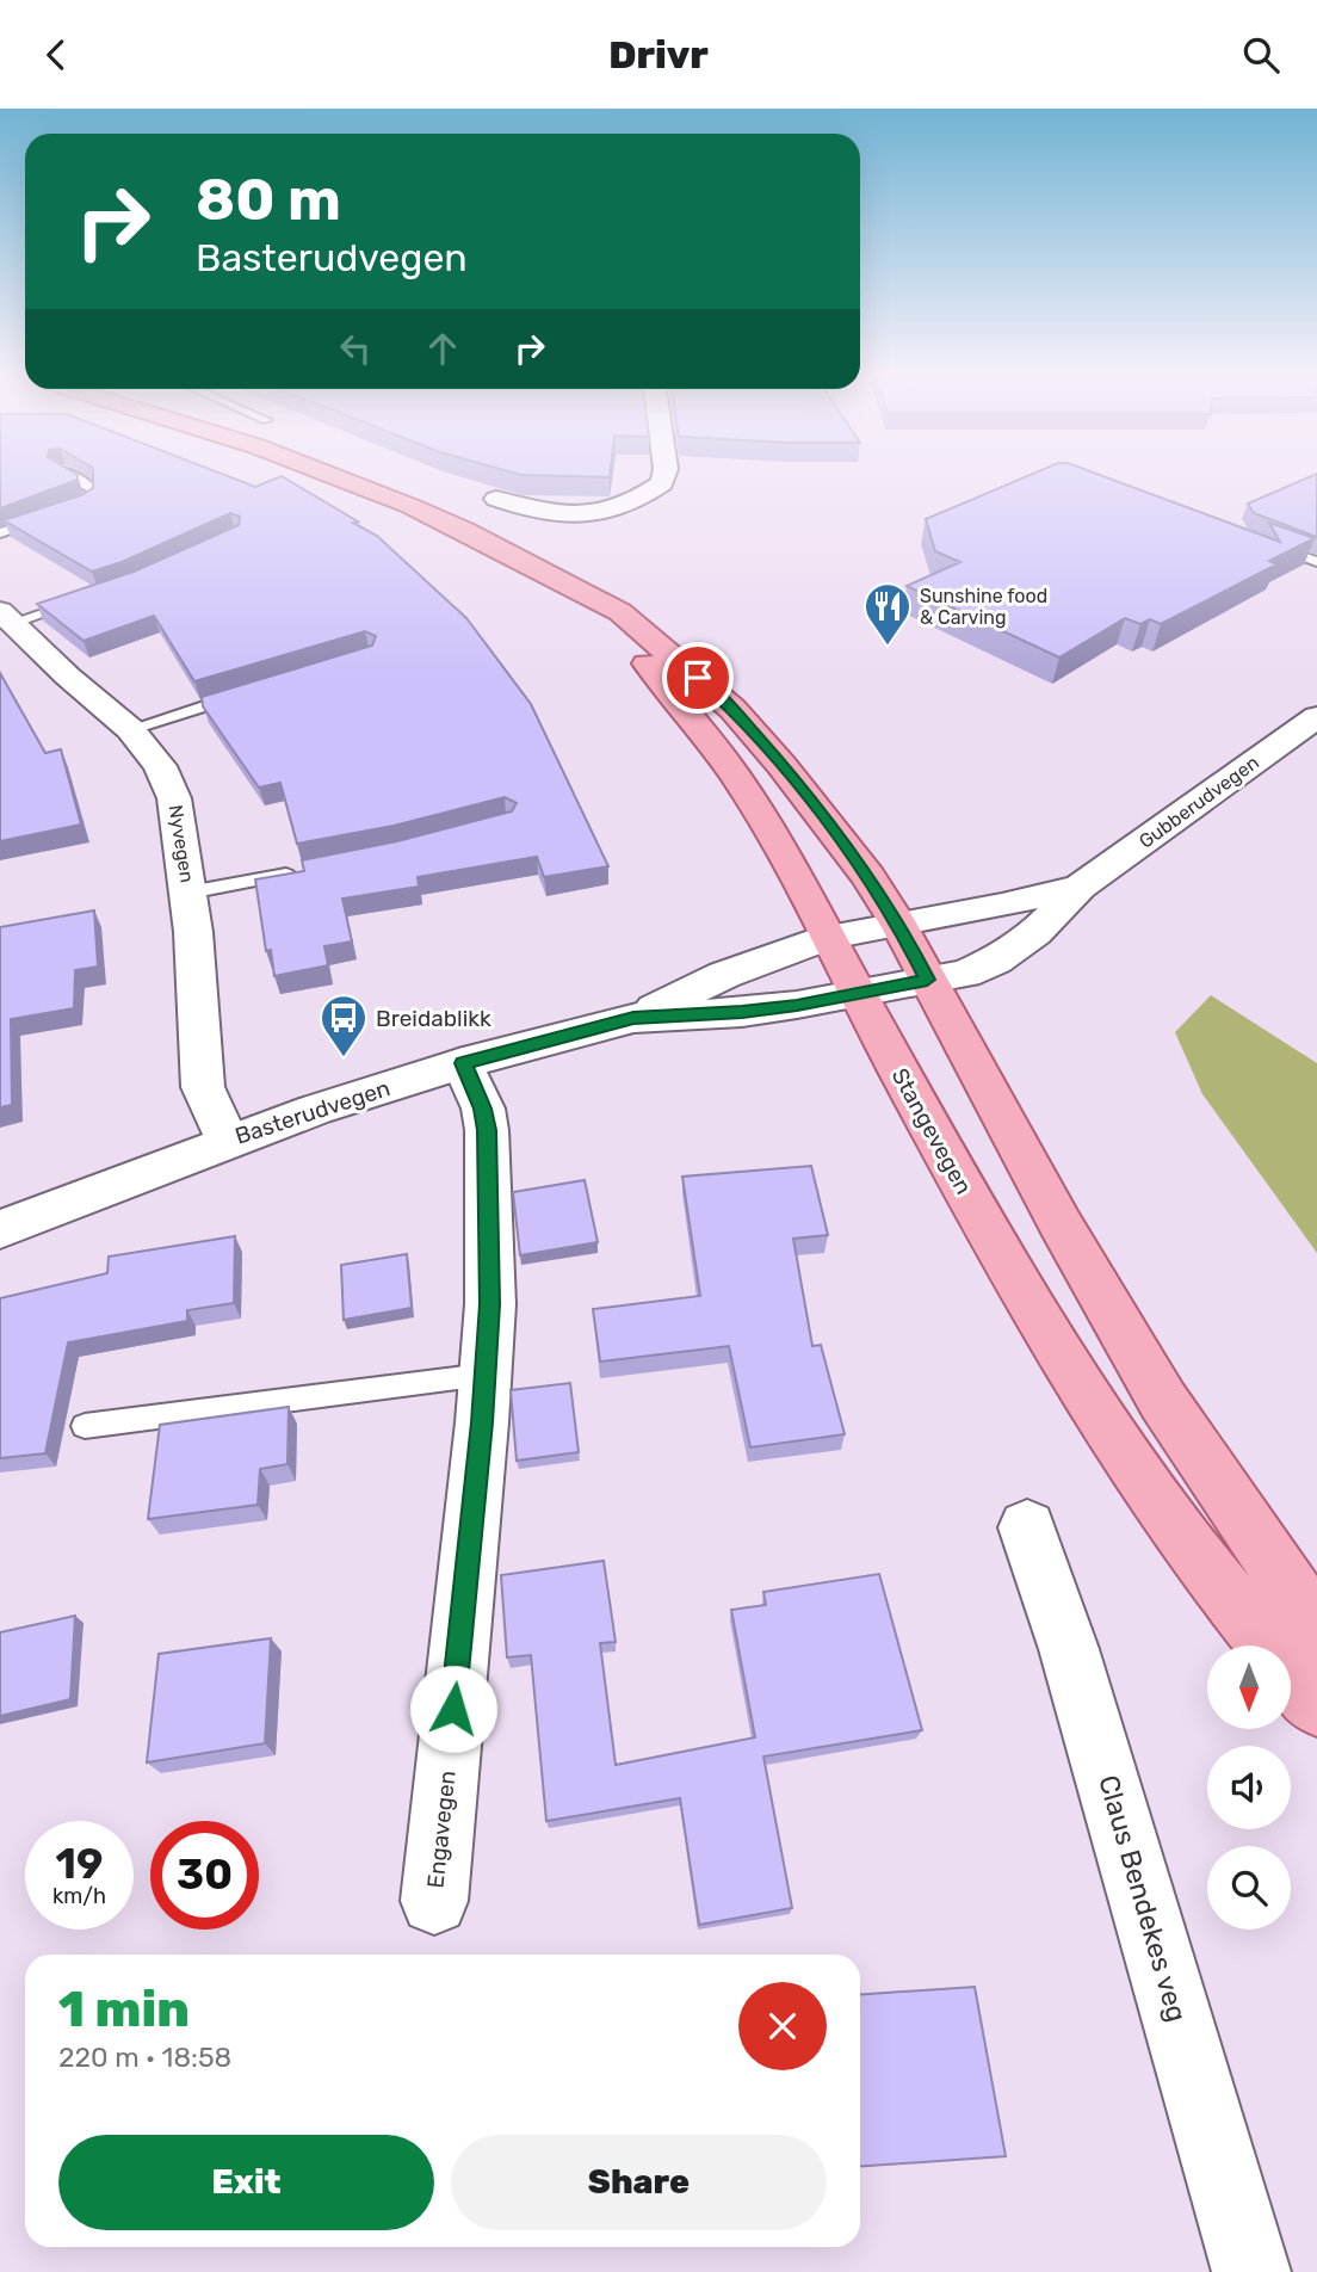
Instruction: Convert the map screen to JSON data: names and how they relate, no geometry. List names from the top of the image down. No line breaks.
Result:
{"streets":{"main road":["Stangevegen"],"street":["Gubberudvegen","Nyvegen","Basterudvegen","Engavegen","Claus Bendekes veg"]},"crossings":[["Gubberudvegen","Basterudvegen"],["Gubberudvegen","Stangevegen"],["Nyvegen","Basterudvegen"],["Basterudvegen","Stangevegen"],["Basterudvegen","Engavegen"]],"places":{"restaurant":["Sunshine food & Carving"],"bus stop":["Breidablikk"]},"north":"bottom","page":{"header":"Drivr","turn":["80 m","Basterudvegen"],"speed":"19 km/h","limit":"30","heading":["1 min","220 m · 18:58"],"buttons":["Exit","Share"]}}
